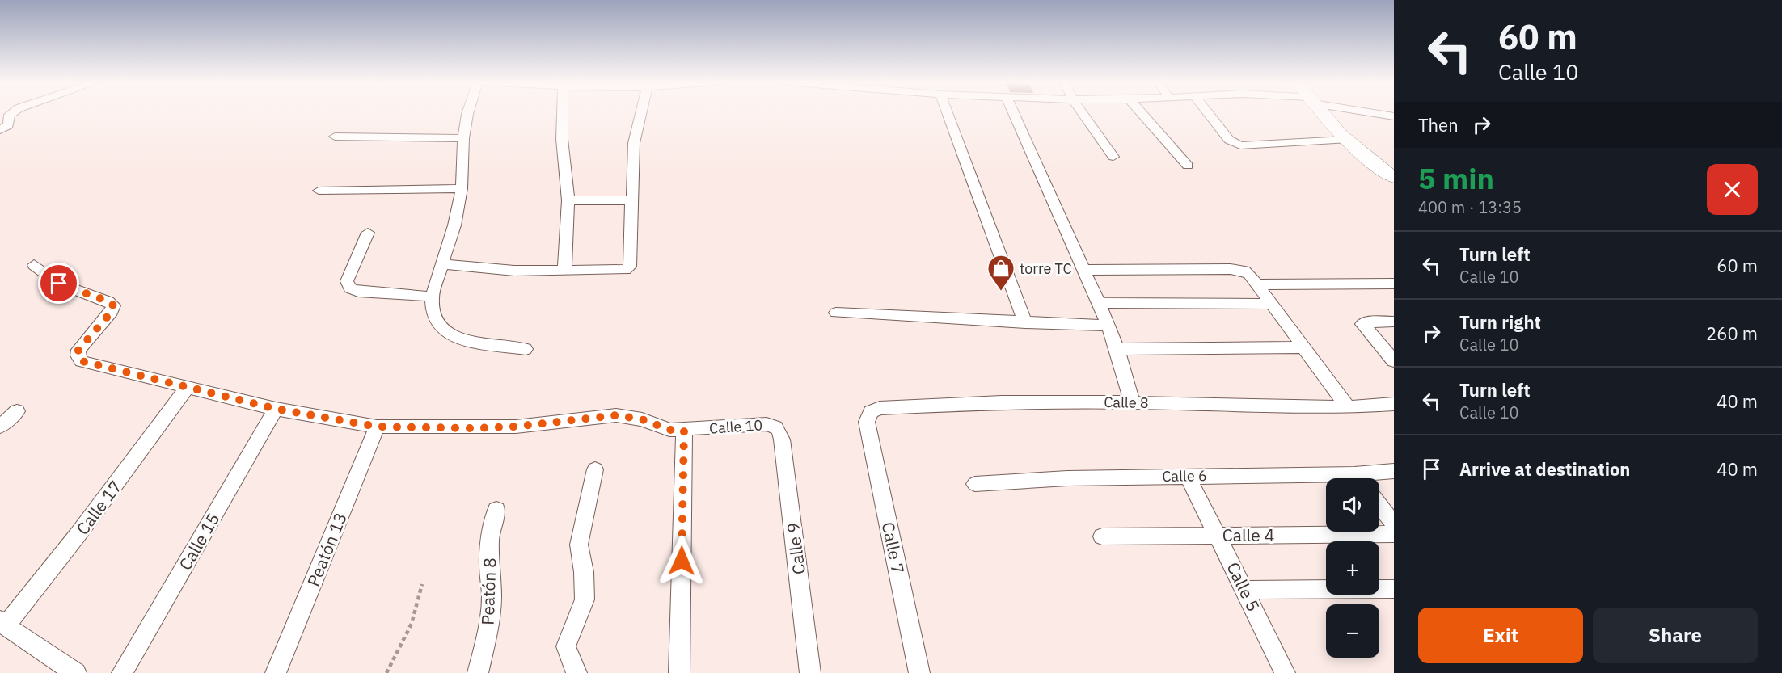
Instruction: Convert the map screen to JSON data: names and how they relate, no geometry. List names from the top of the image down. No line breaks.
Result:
{"streets":{"street":["Calle 8","Calle 10","Calle 6","Calle 17","Calle 4","Calle 15","Calle 7","Calle 9","Peatón 13","Calle 5","Peatón 8"]},"crossings":[["Calle 8","Calle 7"],["Calle 10","Calle 17"],["Calle 10","Calle 15"],["Calle 10","Calle 9"],["Calle 10","Peatón 13"],["Calle 6","Calle 5"],["Calle 4","Calle 5"]],"places":{"shop":["torre TC"]},"page":{"turn":["60 m","Calle 10"],"then":"Then","heading":["5 min","400 m · 13:35"],"list":[{"name":"Turn left","note":"Calle 10","value":"60 m"},{"name":"Turn right","note":"Calle 10","value":"260 m"},{"name":"Turn left","note":"Calle 10","value":"40 m"},{"name":"Arrive at destination","value":"40 m"}],"map_buttons":["+","−"],"buttons":["Exit","Share"]}}
